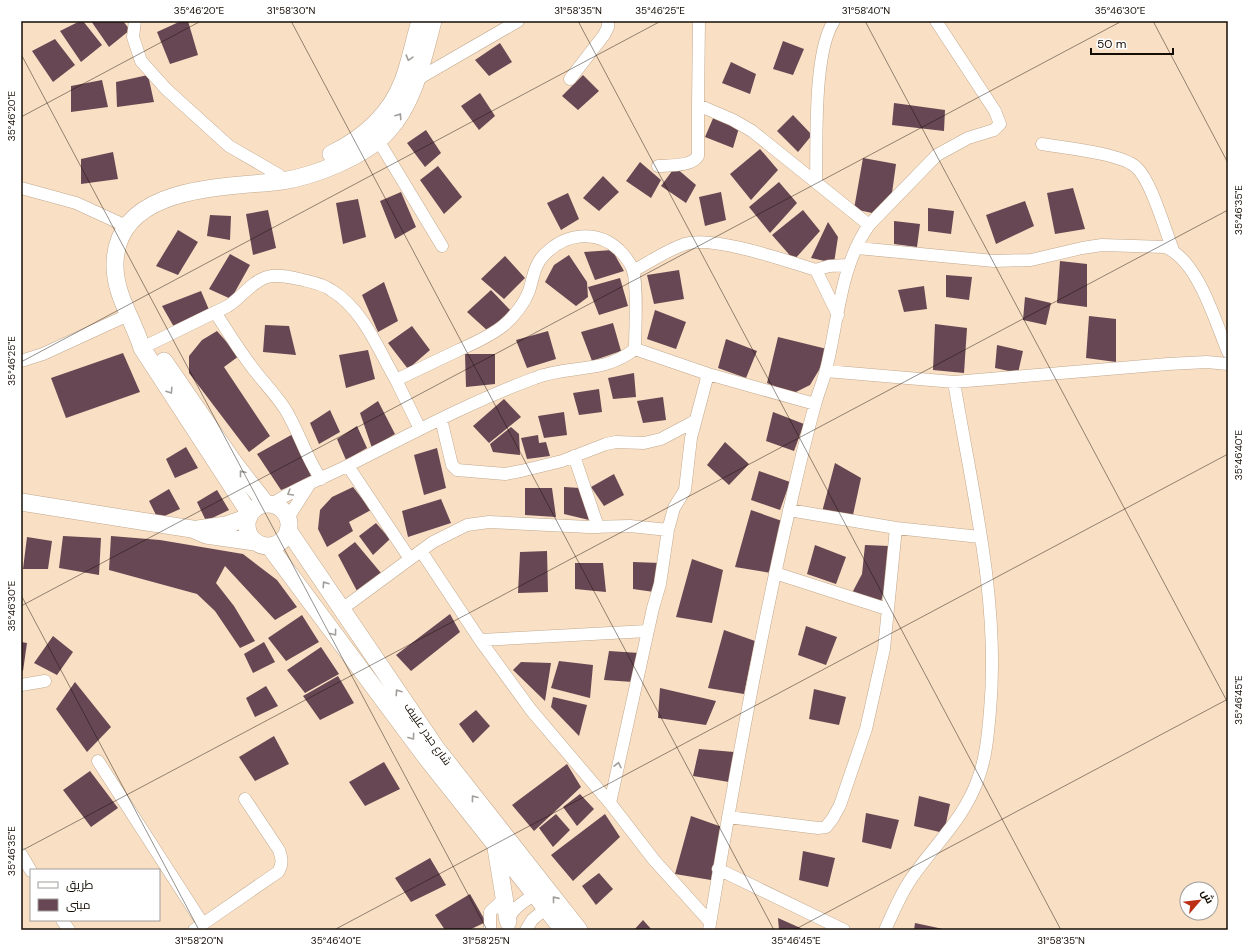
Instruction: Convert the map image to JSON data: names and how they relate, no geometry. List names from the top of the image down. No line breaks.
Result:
{"streets":{"main road":["شارع حيدر علييف"]},"legend":["طريق","مبنى"],"scale_bar":"50 m","north":"top right","coordinates":["35°46'20\"E","31°58'30\"N","31°58'35\"N","35°46'25\"E","31°58'40\"N","35°46'30\"E","35°46'35\"E","35°46'40\"E","35°46'45\"E","31°58'20\"N","31°58'25\"N"]}
